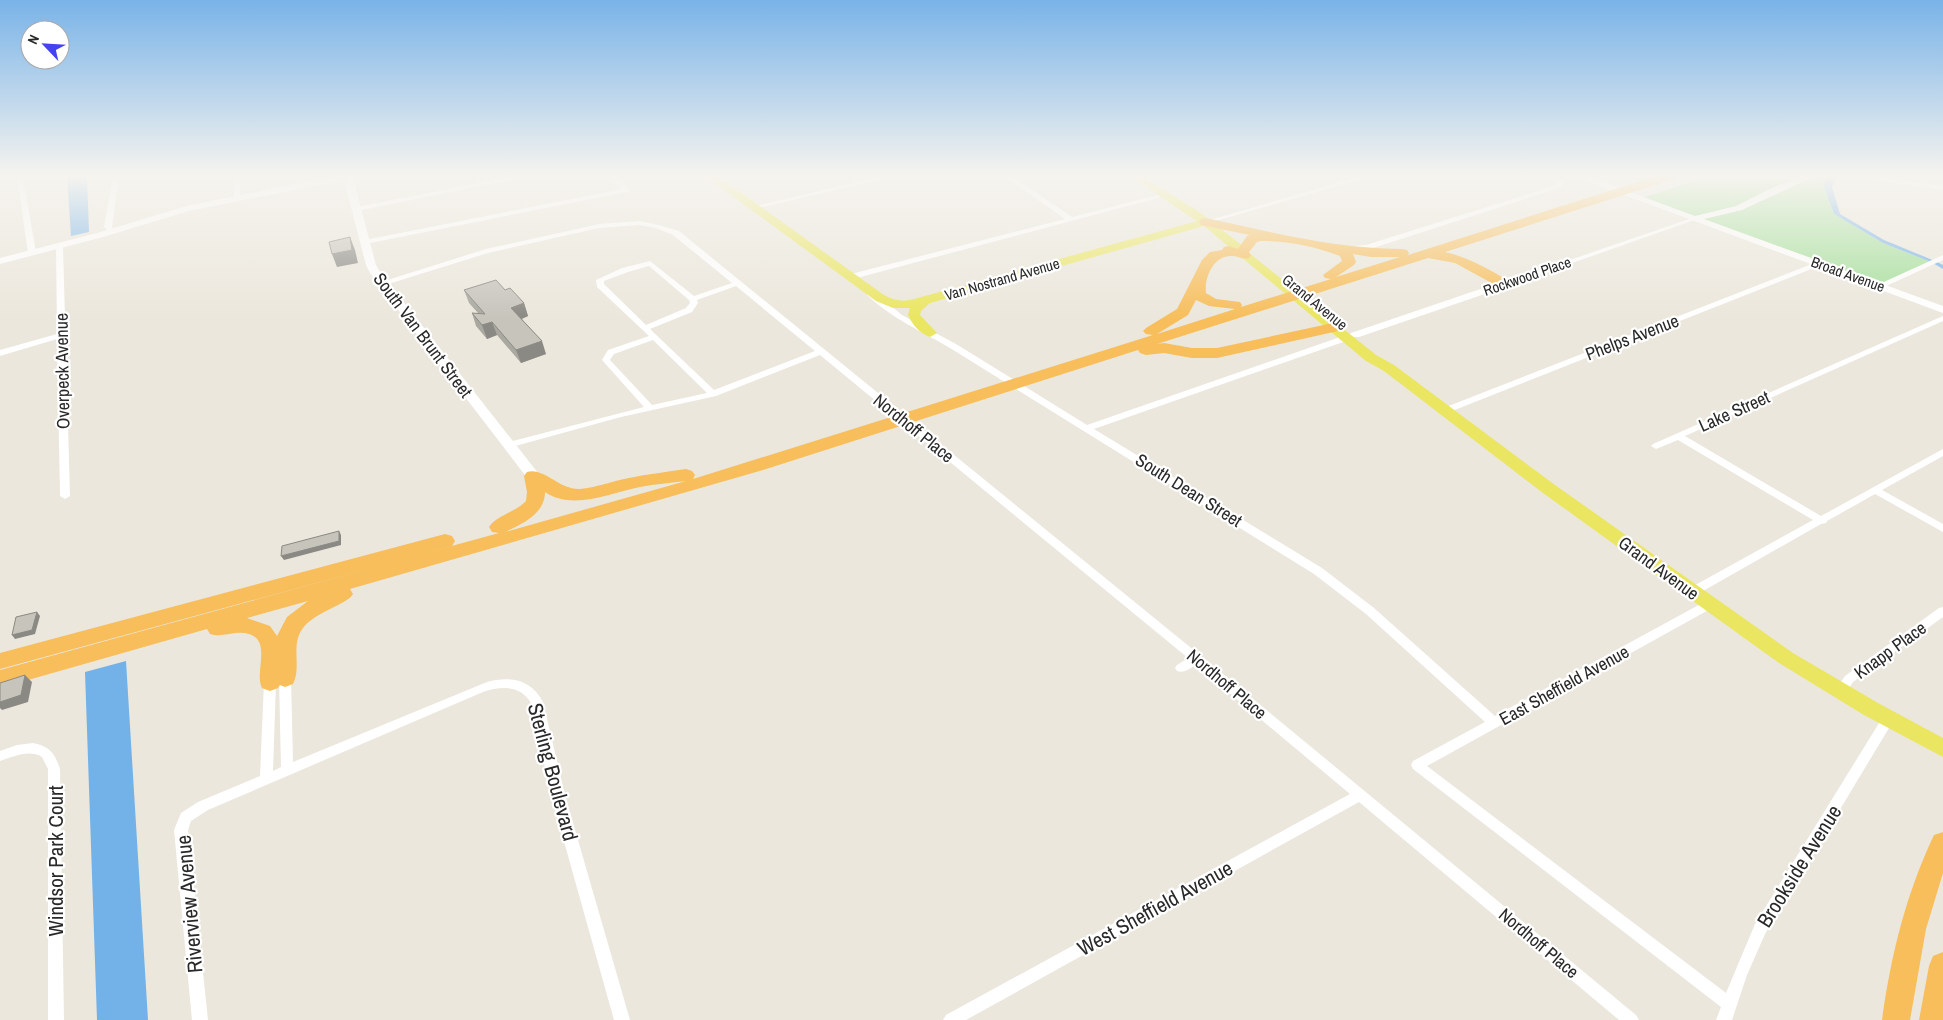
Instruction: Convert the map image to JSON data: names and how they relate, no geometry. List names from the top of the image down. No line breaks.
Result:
{"streets":{"main road":["Van Nostrand Avenue","Grand Avenue","South Dean Street"],"street":["Broad Avenue","Rockwood Place","South Van Brunt Street","Phelps Avenue","Overpeck Avenue","Lake Street","Nordhoff Place","Knapp Place","East Sheffield Avenue","Sterling Boulevard","Windsor Park Court","Brookside Avenue","Riverview Avenue","West Sheffield Avenue"]},"crossings":[["Broad Avenue","Phelps Avenue"],["Rockwood Place","Grand Avenue"],["Rockwood Place","South Dean Street"],["Van Nostrand Avenue","South Dean Street"],["Grand Avenue","Phelps Avenue"],["Grand Avenue","Knapp Place"],["Grand Avenue","East Sheffield Avenue"],["Grand Avenue","Brookside Avenue"],["South Van Brunt Street","Nordhoff Place"],["Nordhoff Place","West Sheffield Avenue"],["South Dean Street","East Sheffield Avenue"],["East Sheffield Avenue","Brookside Avenue"],["Sterling Boulevard","Riverview Avenue"]],"north":"top left"}
